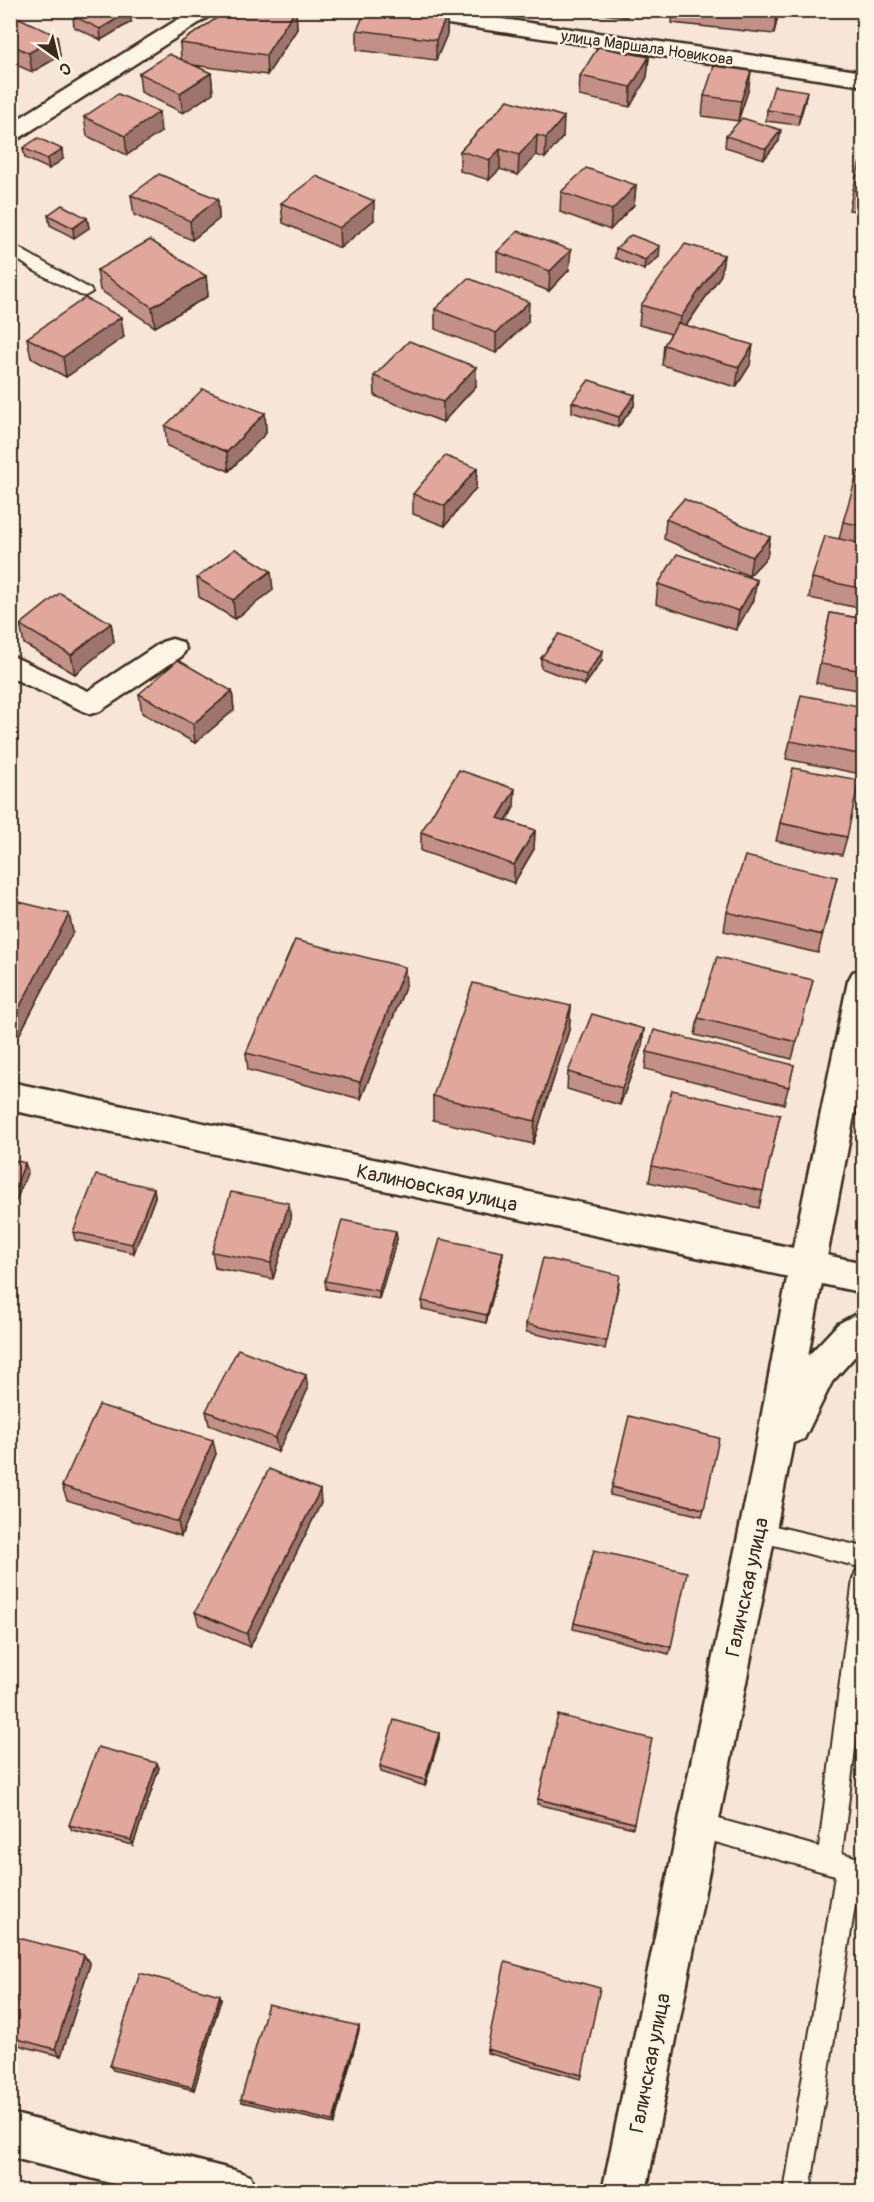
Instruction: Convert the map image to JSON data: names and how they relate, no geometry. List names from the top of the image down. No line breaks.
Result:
{"streets":{"main road":["улица Маршала Новикова","Калиновская улица","Галичская улица"]},"crossings":[["Калиновская улица","Галичская улица"]],"north":"bottom right"}
